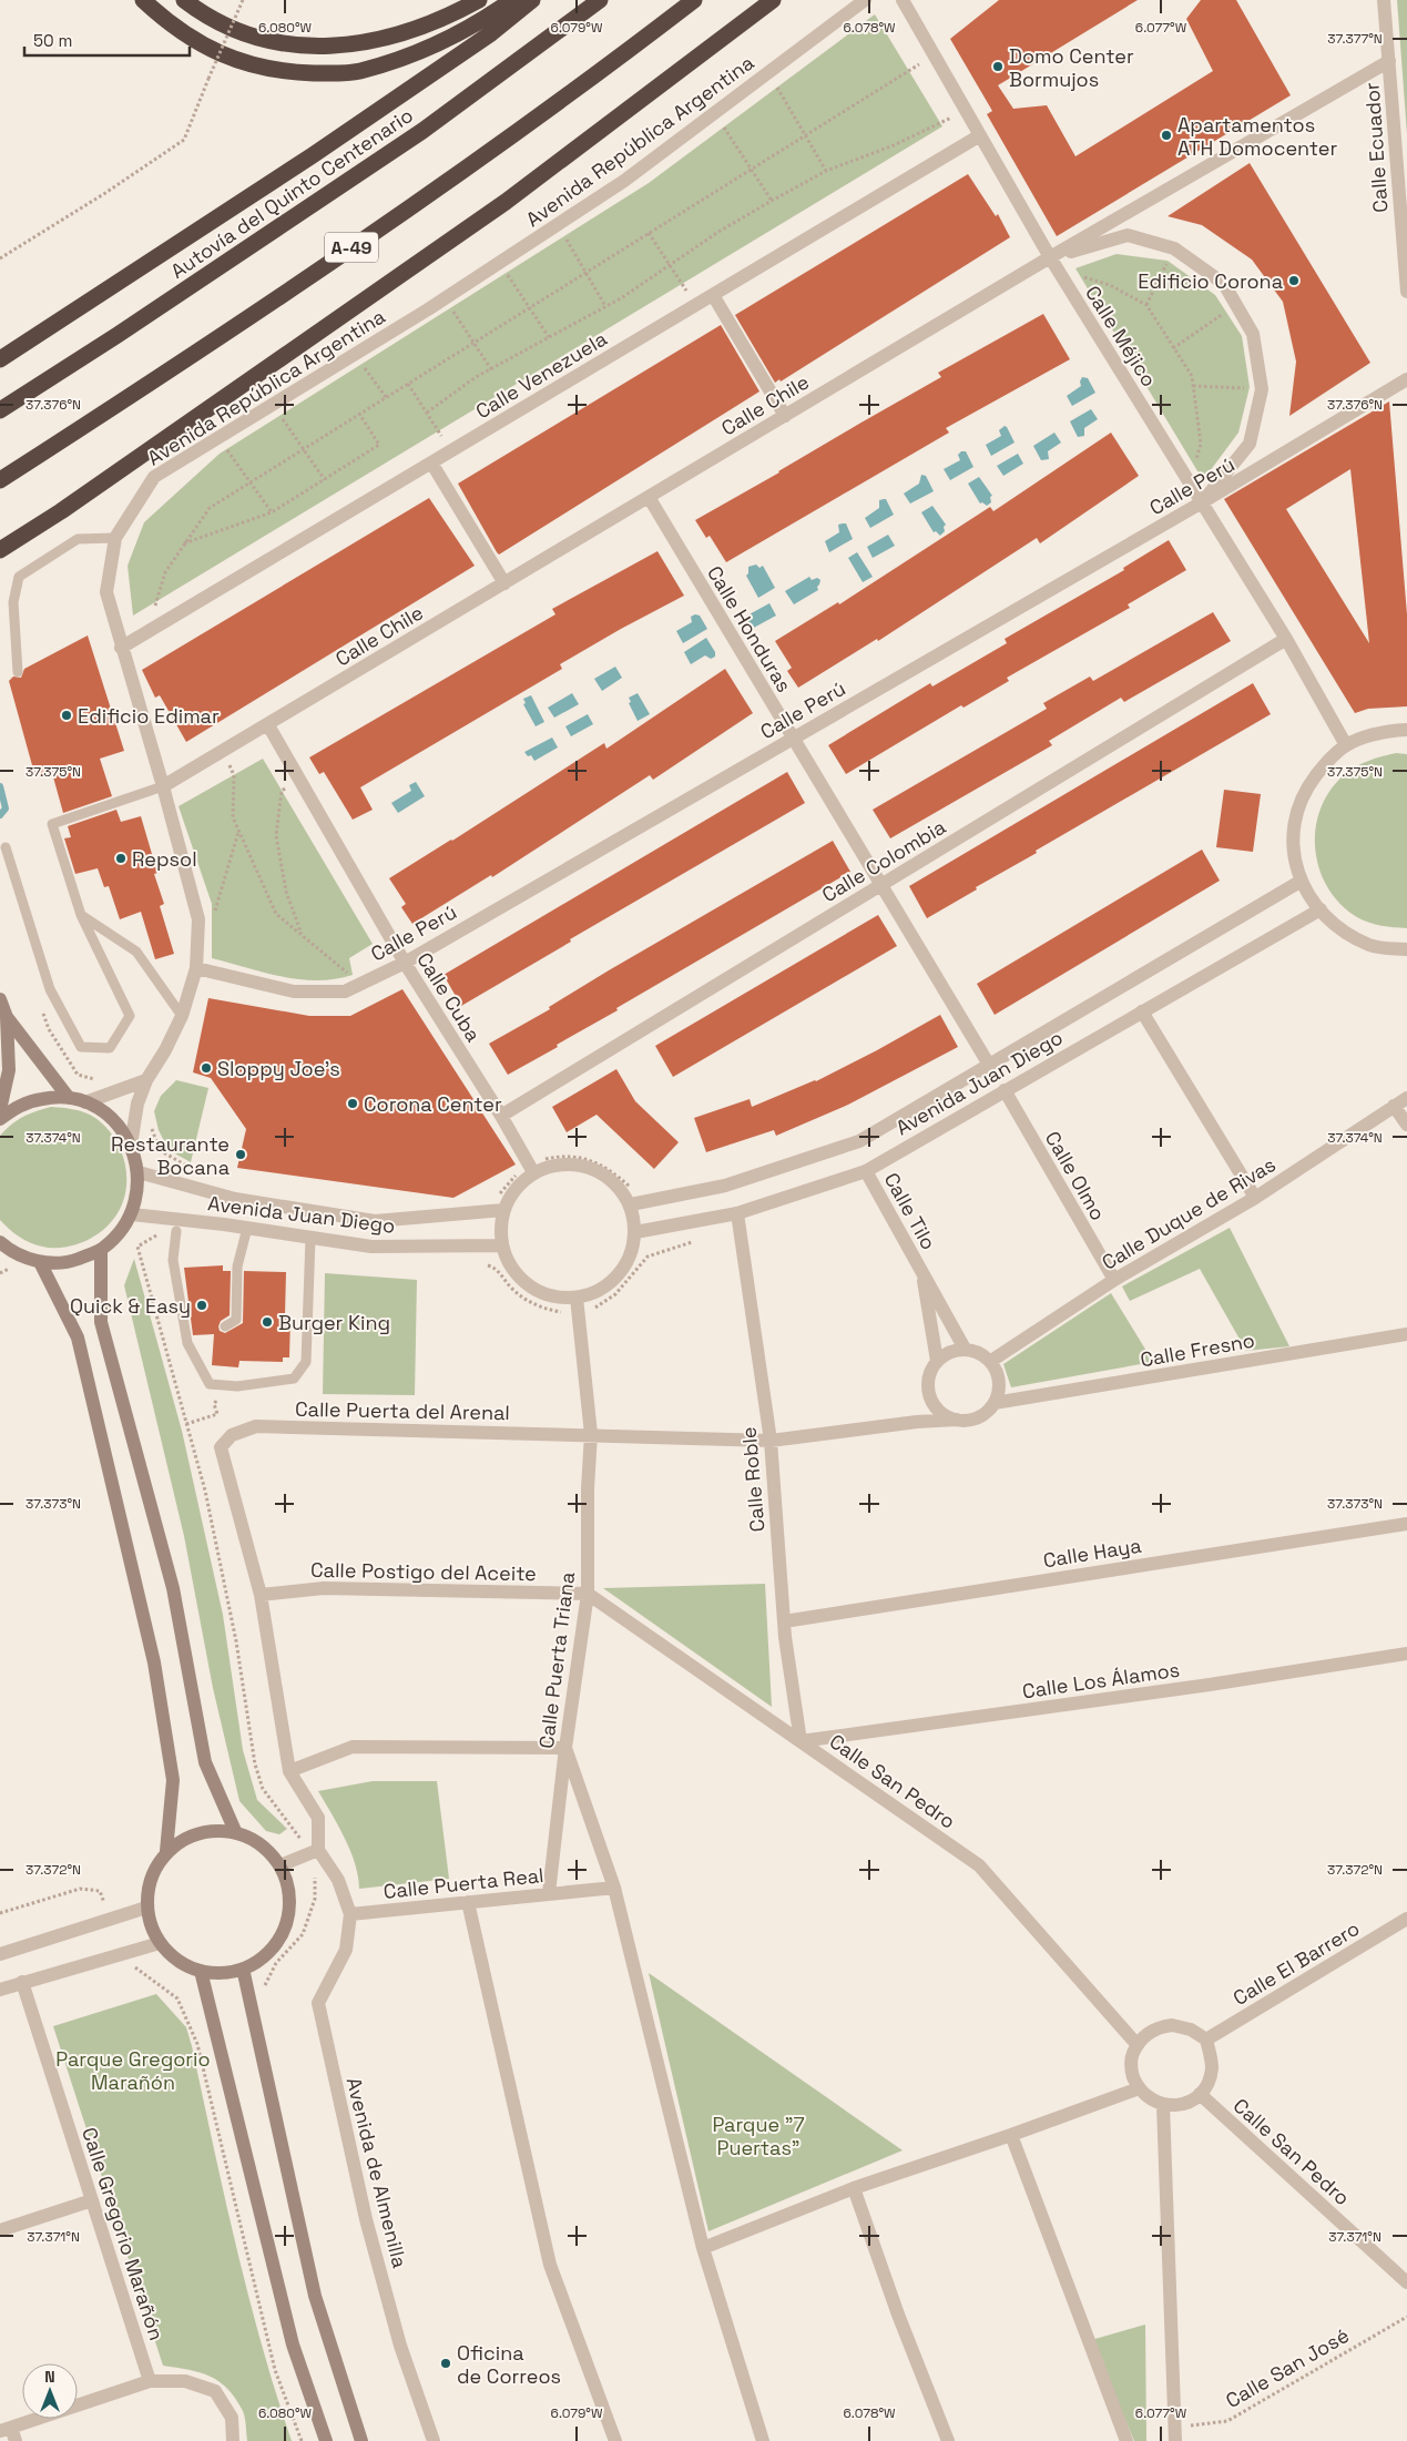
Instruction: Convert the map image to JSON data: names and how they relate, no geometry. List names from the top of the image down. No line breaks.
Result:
{"streets":{"highway":["Autovía del Quinto Centenario","A-49"],"street":["Avenida República Argentina","Calle Ecuador","Calle Méjico","Calle Venezuela","Calle Chile","Calle Perú","Calle Honduras","Calle Colombia","Calle Cuba","Avenida Juan Diego","Calle Olmo","Calle Tilo","Calle Duque de Rivas","Calle Fresno","Calle Puerta del Arenal","Calle Roble","Calle Haya","Calle Postigo del Aceite","Calle Puerta Triana","Calle Los Álamos","Calle San Pedro","Calle Puerta Real","Calle El Barrero","Avenida de Almenilla","Calle Gregorio Marañón"],"path":["Calle San José"]},"crossings":[["Avenida República Argentina","Calle Venezuela"],["Avenida República Argentina","Calle Chile"],["Avenida República Argentina","Calle Perú"],["Calle Ecuador","Calle Chile"],["Calle Méjico","Calle Venezuela"],["Calle Méjico","Calle Chile"],["Calle Méjico","Calle Perú"],["Calle Méjico","Calle Colombia"],["Calle Chile","Calle Honduras"],["Calle Chile","Calle Cuba"],["Calle Perú","Calle Honduras"],["Calle Perú","Calle Cuba"],["Calle Honduras","Calle Colombia"],["Calle Honduras","Avenida Juan Diego"],["Calle Colombia","Calle Cuba"],["Calle Cuba","Avenida Juan Diego"],["Calle Cuba","Calle Puerta Triana"],["Avenida Juan Diego","Calle Olmo"],["Avenida Juan Diego","Calle Tilo"],["Avenida Juan Diego","Calle Roble"],["Avenida Juan Diego","Calle Puerta Triana"],["Calle Olmo","Calle Duque de Rivas"],["Calle Tilo","Calle Duque de Rivas"],["Calle Tilo","Calle Fresno"],["Calle Duque de Rivas","Calle Fresno"],["Calle Puerta del Arenal","Calle Postigo del Aceite"],["Calle Puerta del Arenal","Calle Puerta Triana"],["Calle Roble","Calle Haya"],["Calle Roble","Calle Los Álamos"],["Calle Roble","Calle San Pedro"],["Calle Postigo del Aceite","Calle Puerta Triana"],["Calle Postigo del Aceite","Calle San Pedro"],["Calle Puerta Triana","Calle San Pedro"],["Calle Puerta Triana","Calle Puerta Real"],["Calle Los Álamos","Calle San Pedro"],["Calle San Pedro","Calle El Barrero"],["Calle Puerta Real","Avenida de Almenilla"]],"parks":["Parque Gregorio Marañón","Parque \"7 Puertas\""],"places":["Domo Center Bormujos","Apartamentos ATH Domocenter","Edificio Corona","Edificio Edimar","Repsol","Sloppy Joe's","Corona Center","Restaurante Bocana","Quick & Easy","Burger King","Oficina de Correos"],"scale_bar":"50 m","north":"top","coordinates":["6.080°W","6.079°W","6.078°W","6.077°W","37.377°N","37.376°N","37.375°N","37.374°N","37.373°N","37.372°N","37.371°N"]}
